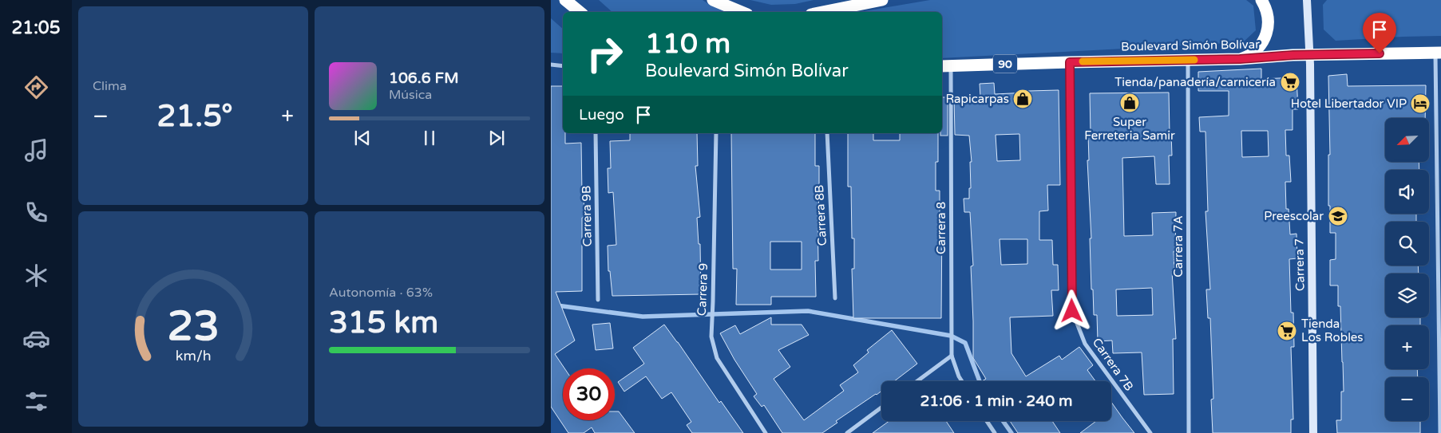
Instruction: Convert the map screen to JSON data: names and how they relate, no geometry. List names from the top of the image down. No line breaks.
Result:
{"streets":{"highway":["Boulevard Simón Bolívar","90"],"street":["Carrera 8B","Carrera 9B","Carrera 8","Carrera 7A","Carrera 7","Carrera 9","Carrera 7B"]},"crossings":[["Boulevard Simón Bolívar","Carrera 8"],["Boulevard Simón Bolívar","Carrera 7A"],["Boulevard Simón Bolívar","Carrera 7"],["Boulevard Simón Bolívar","Carrera 7B"]],"places":{"supermarket":["Tienda/panadería/carnicería","Tienda Los Robles"],"shop":["Rapicarpas","Super Ferreteria Samir"],"hotel":["Hotel Libertador VIP"],"school or university":["Preescolar"]},"north":"bottom left","page":{"tabs":"21:05","tile":["Clima",["Autonomía · 63%","315 km"]],"turn":["110 m","Boulevard Simón Bolívar"],"song":["106.6 FM","Música"],"then":"Luego","heat":["−","21.5°","+"],"map_buttons":["+","−"],"limit":"30","trip":"21:06 · 1 min · 240 m","gauge":["23","km/h"]}}
